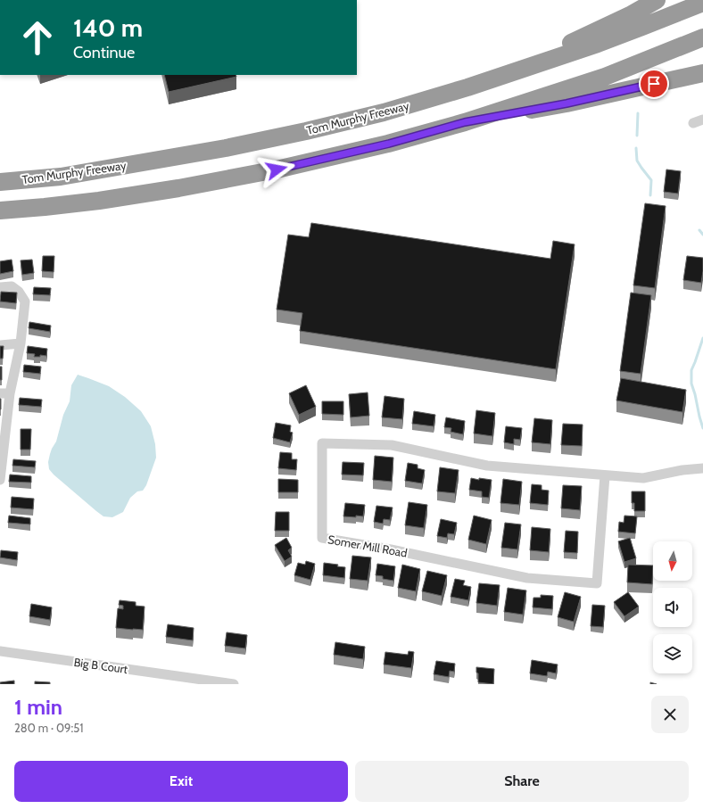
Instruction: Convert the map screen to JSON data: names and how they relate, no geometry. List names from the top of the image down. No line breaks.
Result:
{"streets":{"highway":["Tom Murphy Freeway"],"street":["Somer Mill Road","Big B Court"]},"north":"bottom","page":{"turn":["140 m","Continue"],"heading":["1 min","280 m · 09:51"],"buttons":["Exit","Share"]}}
